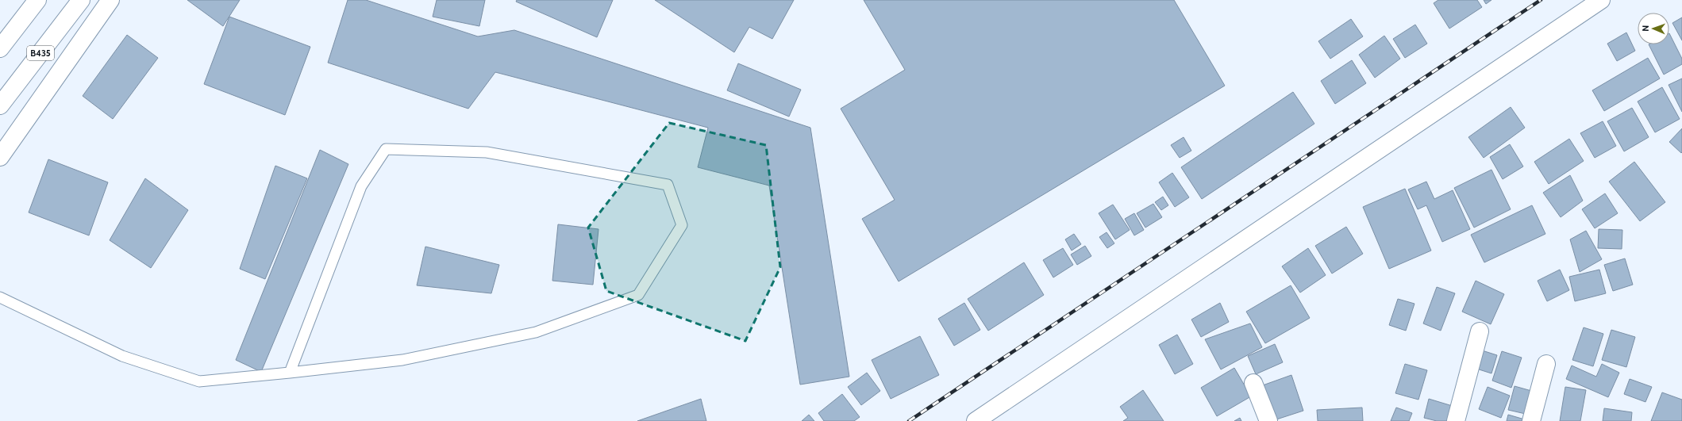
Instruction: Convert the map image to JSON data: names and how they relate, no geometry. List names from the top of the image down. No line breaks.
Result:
{"streets":{"street":["B435"]},"north":"left"}
